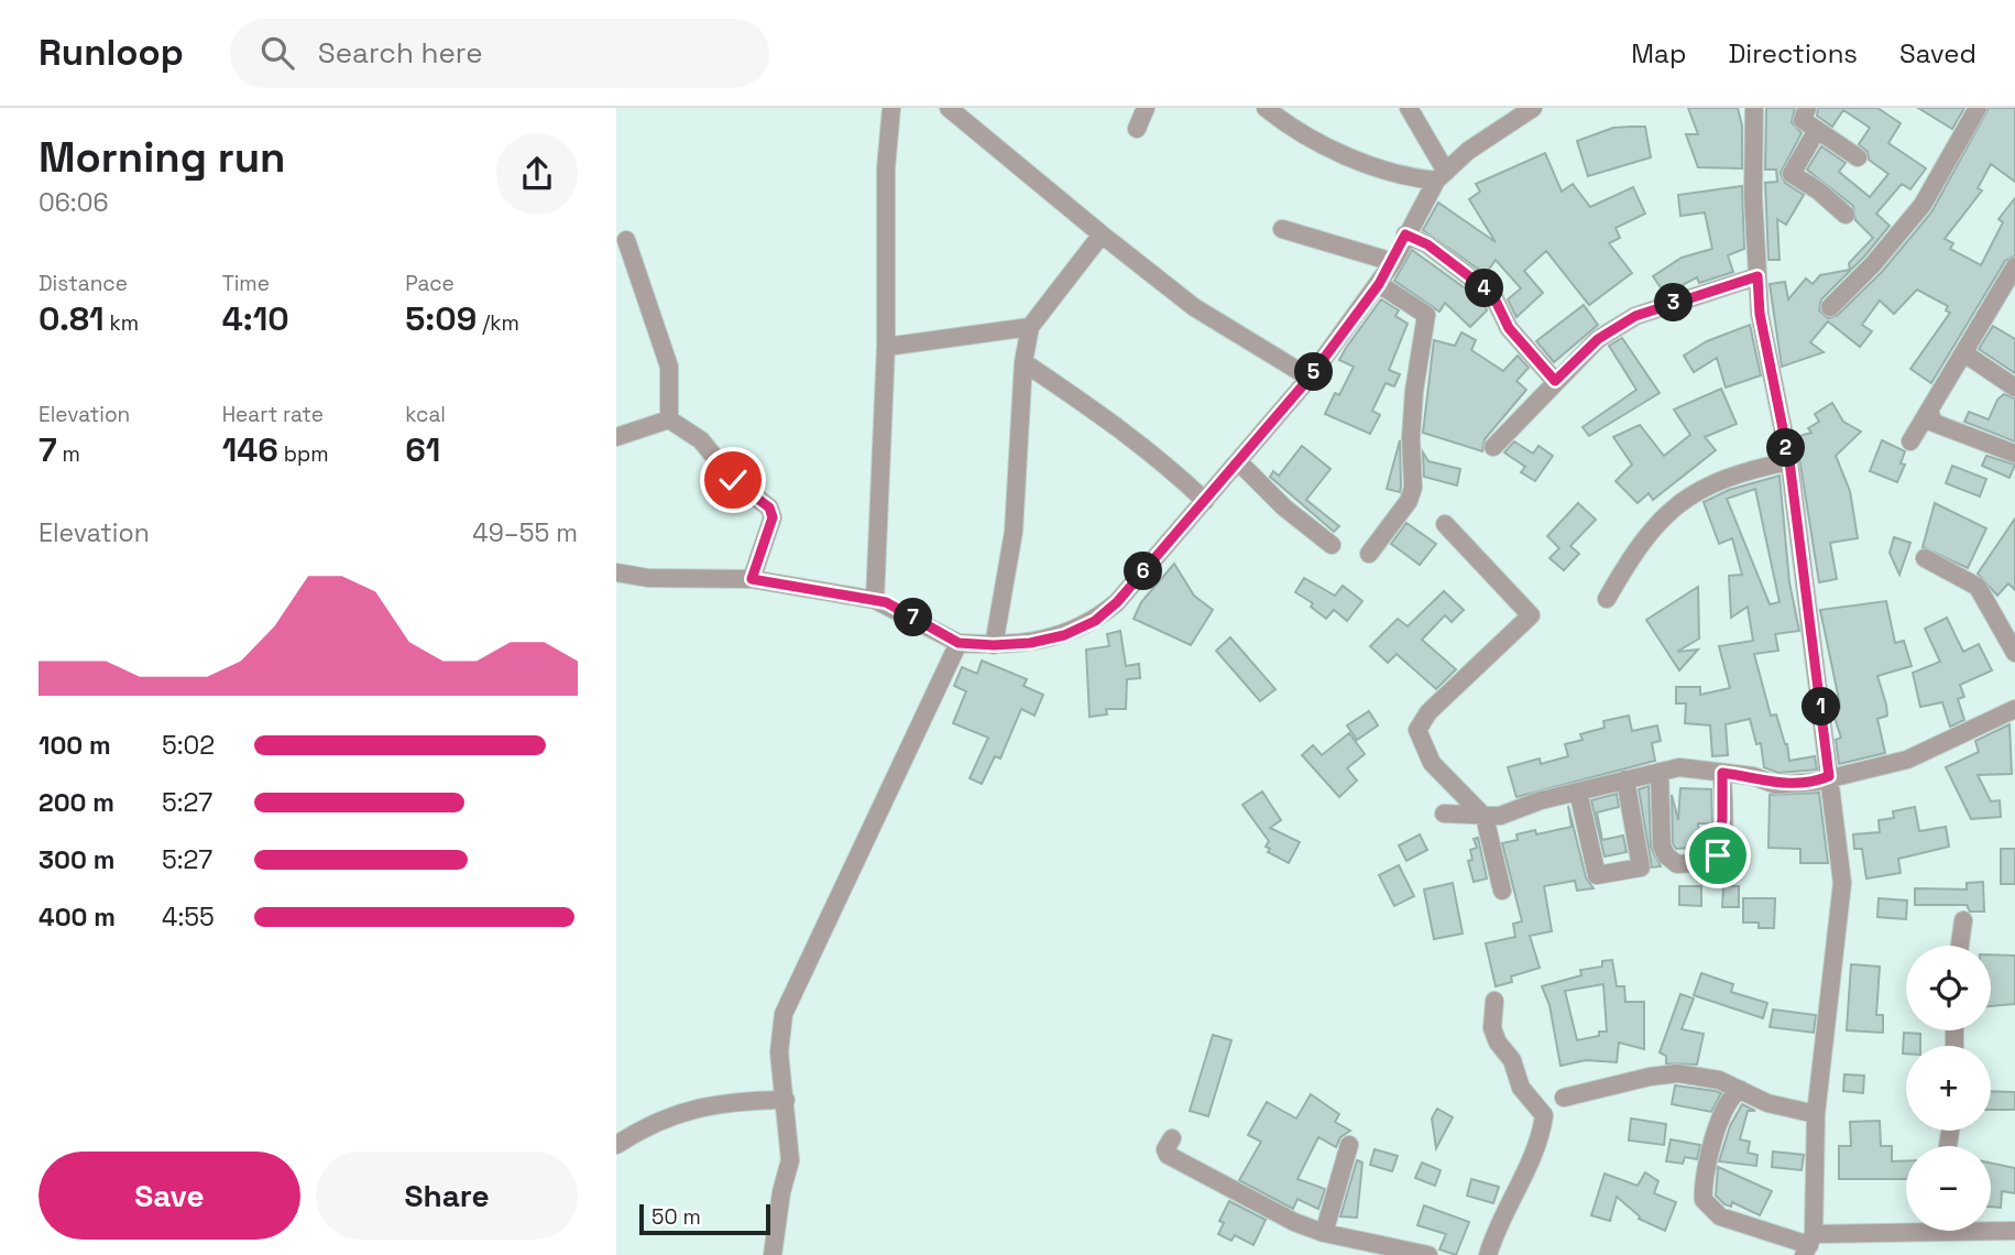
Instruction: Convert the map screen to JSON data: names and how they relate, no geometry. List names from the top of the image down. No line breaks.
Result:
{"scale_bar":"50 m","page":{"header":"Runloop","search":"Search here","nav":["Map","Directions","Saved"],"heading":["Morning run","06:06"],"stats":[["Distance","0.81 km"],["Time","4:10"],["Pace","5:09 /km"],["Elevation","7 m"],["Heart rate","146 bpm"],["kcal","61"]],"pins":["4","3","5","2","6","7","1"],"chart":["Elevation","49–55 m"],"list":[{"name":"100 m","note":"5:02"},{"name":"200 m","note":"5:27"},{"name":"300 m","note":"5:27"},{"name":"400 m","note":"4:55"}],"map_buttons":["+","−"],"buttons":["Save","Share"],"scale":"50 m"}}
